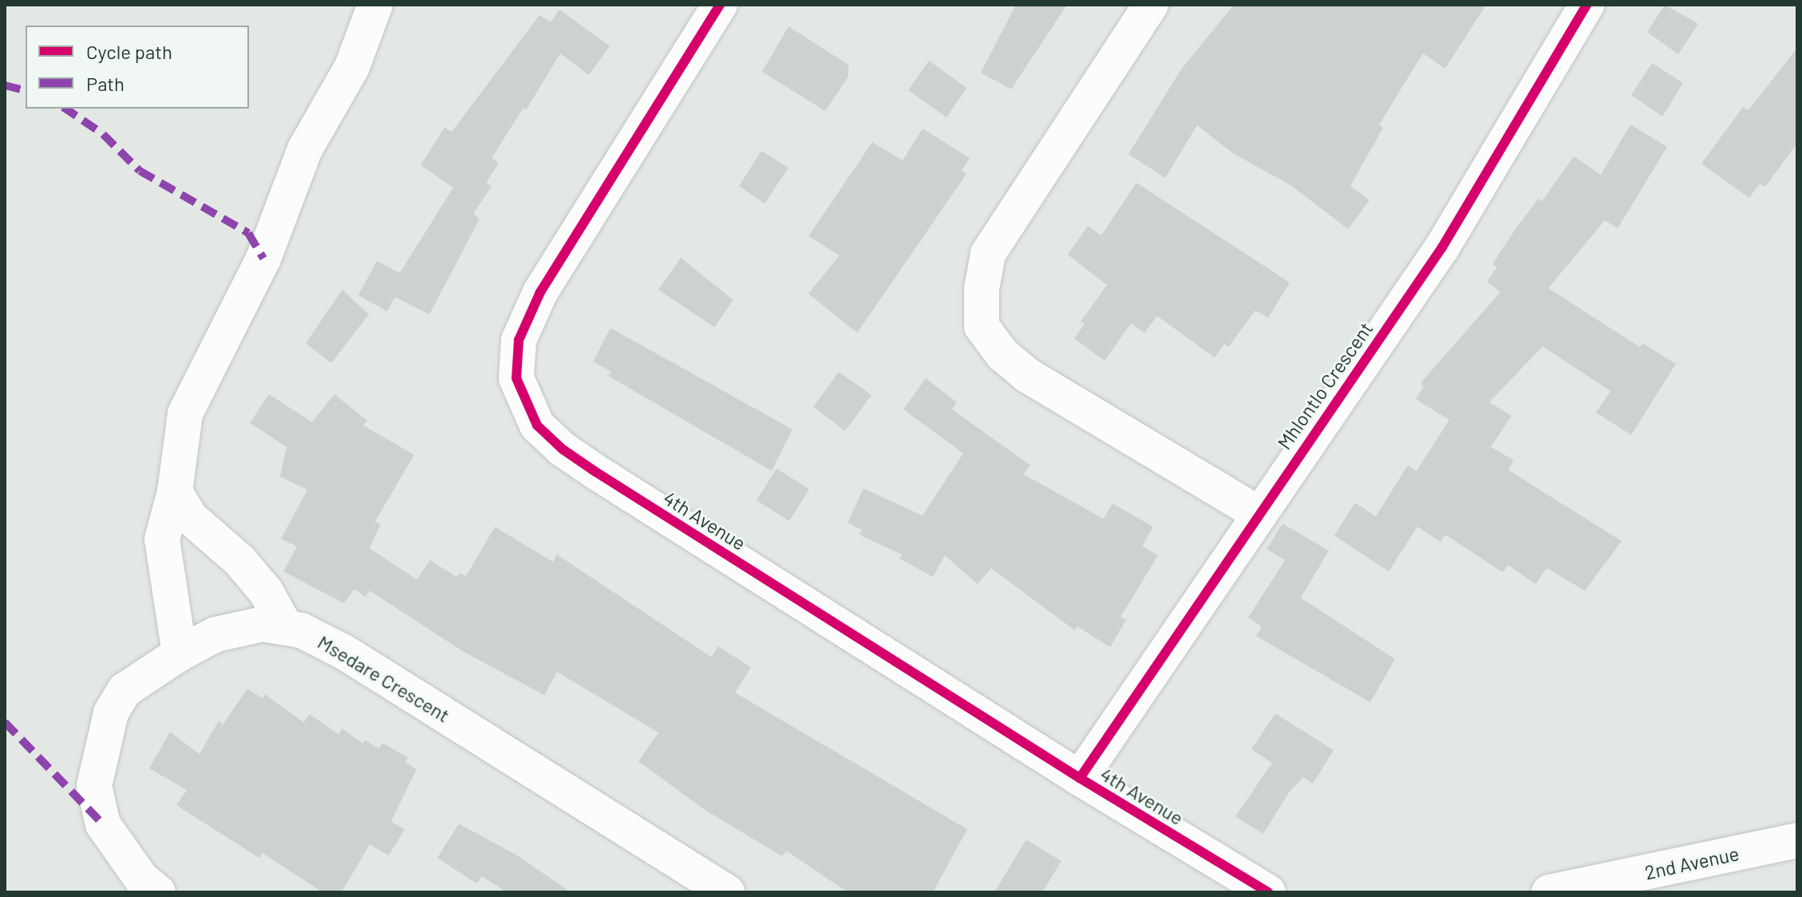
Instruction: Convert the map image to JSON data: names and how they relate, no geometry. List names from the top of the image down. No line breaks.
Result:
{"streets":{"street":["Mhlontlo Crescent","4th Avenue","Msedare Crescent","2nd Avenue"]},"crossings":[["Mhlontlo Crescent","4th Avenue"]],"legend":["Cycle path","Path"]}
